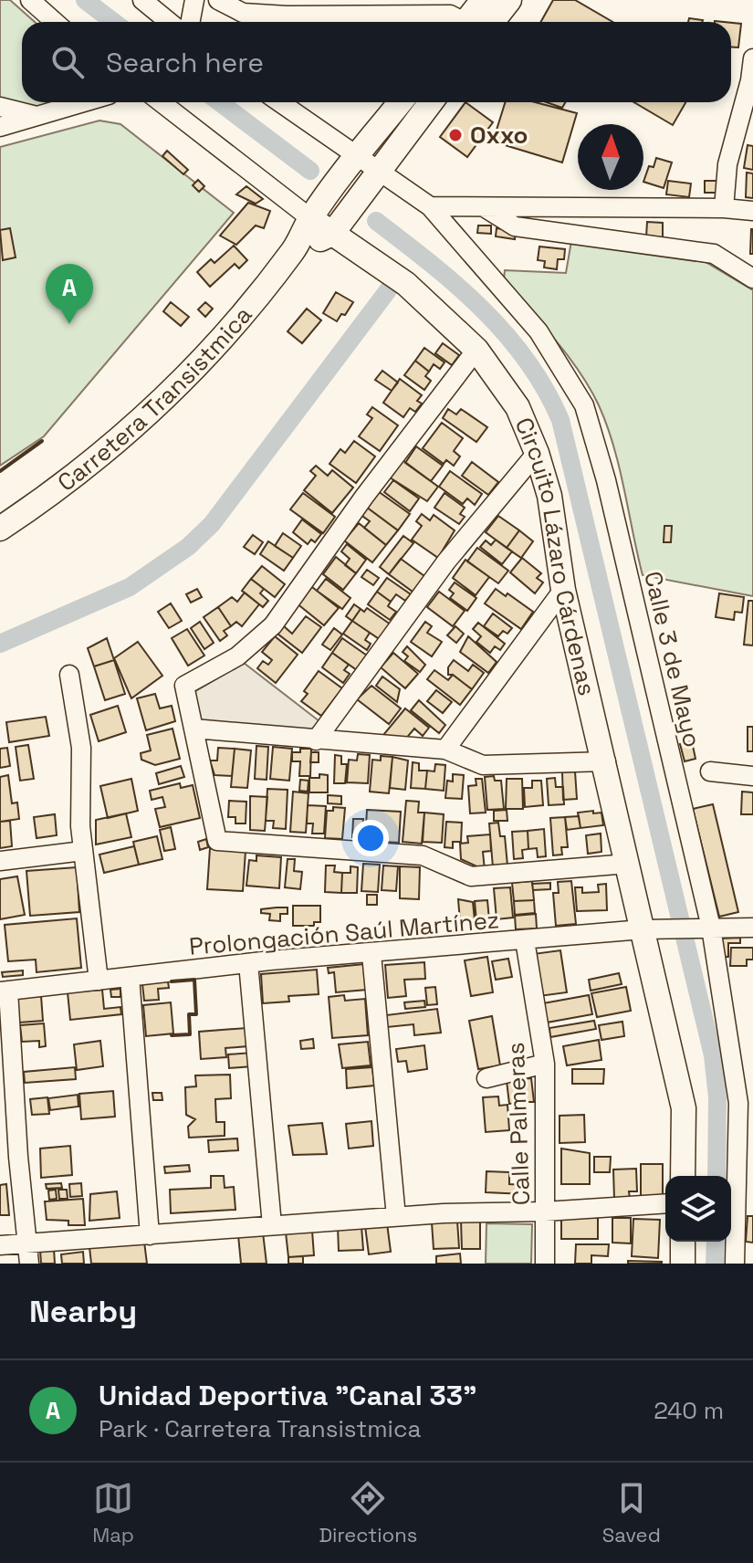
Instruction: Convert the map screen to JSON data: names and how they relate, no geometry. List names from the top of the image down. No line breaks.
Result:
{"streets":{"main road":["Carretera Transistmica","Circuito Lázaro Cárdenas"],"street":["Calle 3 de Mayo","Prolongación Saúl Martínez","Calle Palmeras"]},"crossings":[["Carretera Transistmica","Circuito Lázaro Cárdenas"],["Carretera Transistmica","Calle 3 de Mayo"],["Circuito Lázaro Cárdenas","Prolongación Saúl Martínez"],["Calle 3 de Mayo","Prolongación Saúl Martínez"],["Prolongación Saúl Martínez","Calle Palmeras"]],"places":["Oxxo"],"north":"top","page":{"search":"Search here","pins":"A","heading":"Nearby","list":[{"mark":"A","name":"Unidad Deportiva \"Canal 33\"","note":"Park · Carretera Transistmica","value":"240 m"}],"nav":["Map","Directions","Saved"]}}
